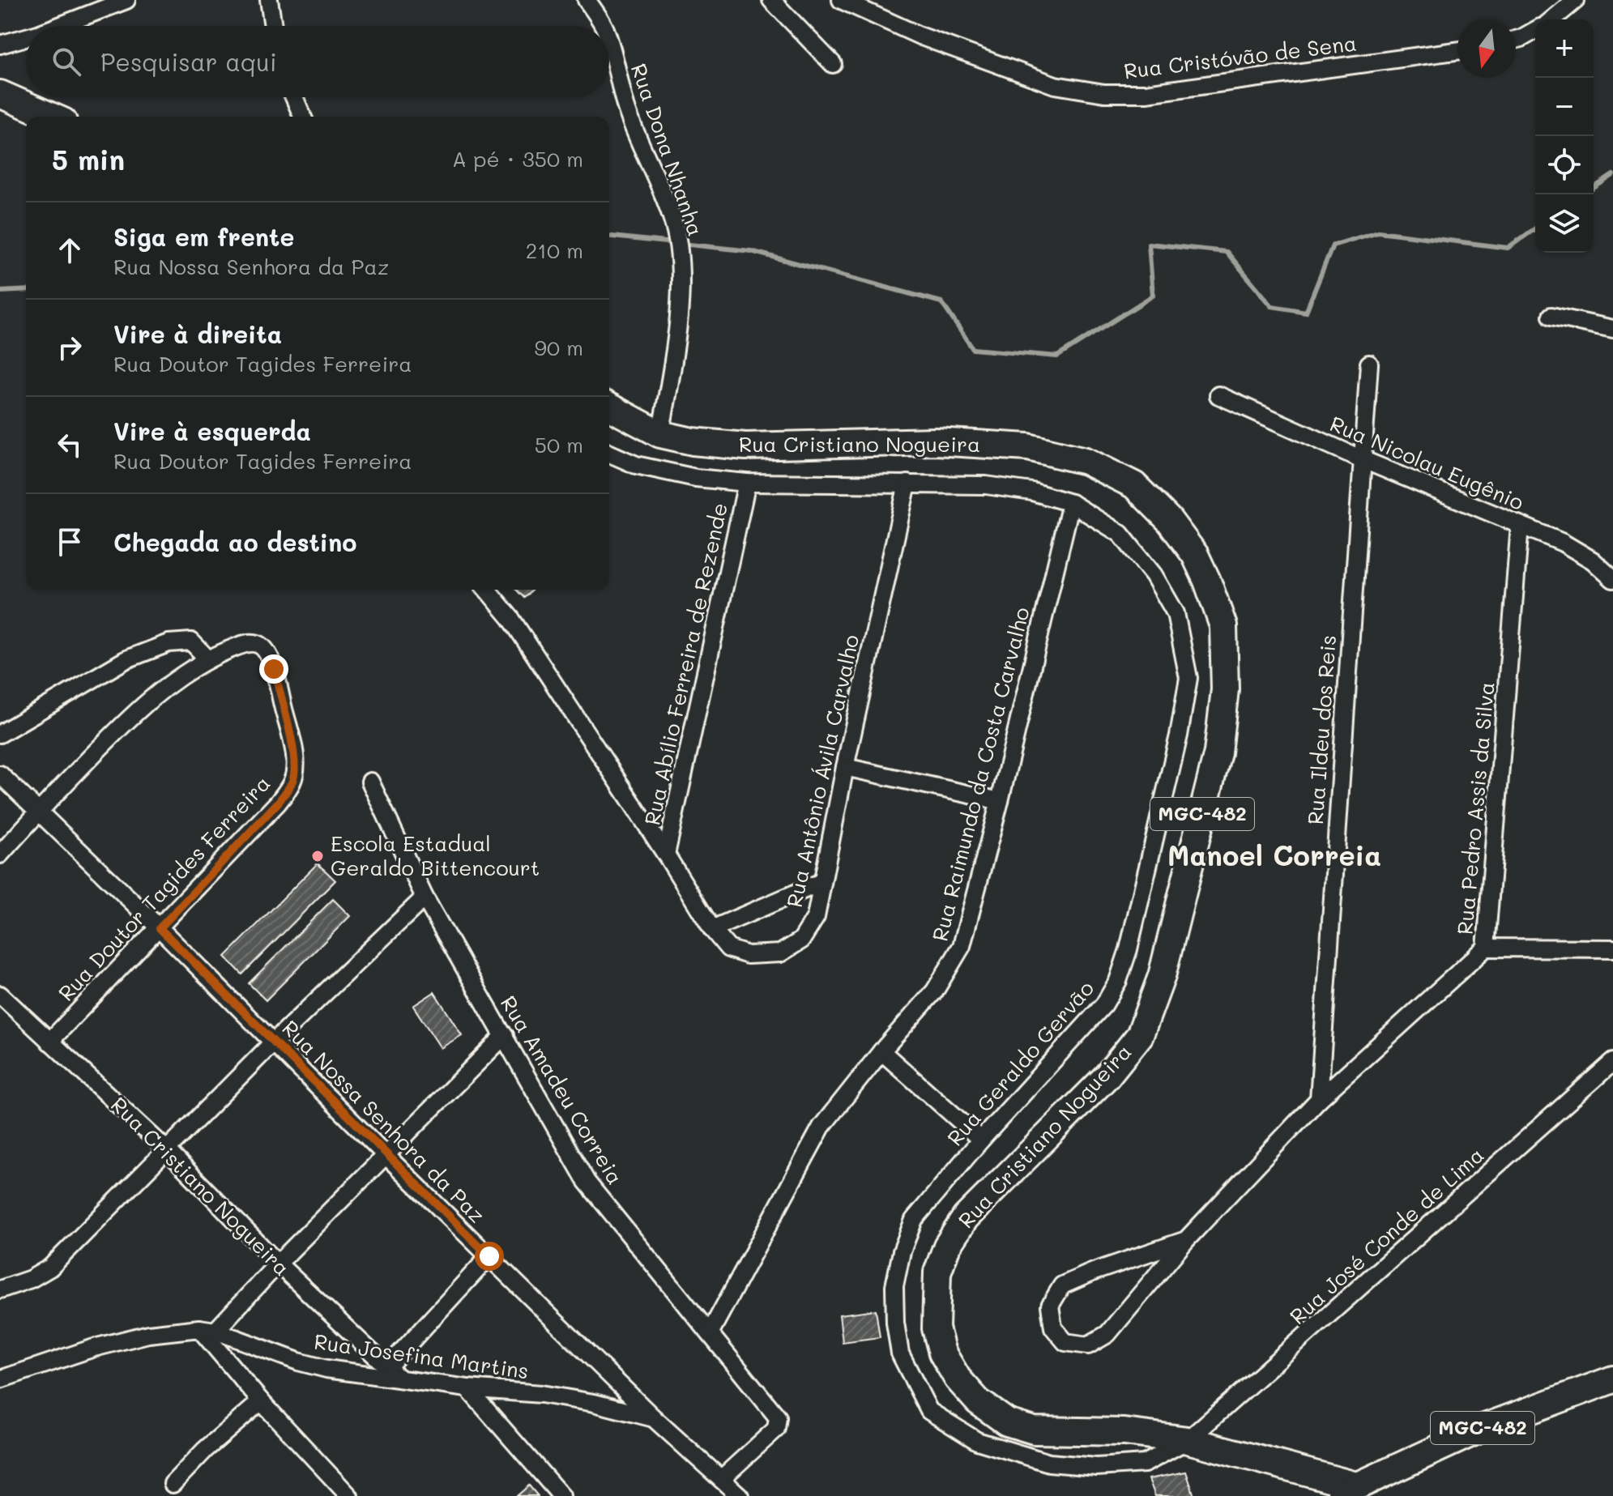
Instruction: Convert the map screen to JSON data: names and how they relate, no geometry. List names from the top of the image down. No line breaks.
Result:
{"streets":{"highway":["Rua Cristiano Nogueira","MGC-482"],"street":["Rua Cristóvão de Sena","Rua Dona Nhanha","Rua Nicolau Eugênio","Rua Abílio Ferreira de Rezende","Rua Ildeu dos Reis","Rua Antônio Ávila Carvalho","Rua Raimundo da Costa Carvalho","Rua Pedro Assis da Silva","Rua Doutor Tagides Ferreira","Rua Geraldo Gervão","Rua Amadeu Correia","Rua Nossa Senhora da Paz","Rua José Conde de Lima","Rua Josefina Martins"]},"crossings":[["Rua Dona Nhanha","Rua Cristiano Nogueira"],["Rua Cristiano Nogueira","MGC-482"],["Rua Cristiano Nogueira","Rua Doutor Tagides Ferreira"],["Rua Cristiano Nogueira","Rua Geraldo Gervão"],["Rua Cristiano Nogueira","Rua José Conde de Lima"],["Rua Cristiano Nogueira","Rua Josefina Martins"],["Rua Nicolau Eugênio","Rua Ildeu dos Reis"],["Rua Nicolau Eugênio","Rua Pedro Assis da Silva"],["Rua Abílio Ferreira de Rezende","Rua Antônio Ávila Carvalho"],["Rua Abílio Ferreira de Rezende","Rua Geraldo Gervão"],["Rua Ildeu dos Reis","Rua Pedro Assis da Silva"],["Rua Antônio Ávila Carvalho","Rua Geraldo Gervão"],["Rua Raimundo da Costa Carvalho","Rua Geraldo Gervão"],["Rua Raimundo da Costa Carvalho","Rua Amadeu Correia"],["MGC-482","Rua Geraldo Gervão"],["MGC-482","Rua José Conde de Lima"],["Rua Doutor Tagides Ferreira","Rua Nossa Senhora da Paz"],["Rua Geraldo Gervão","Rua José Conde de Lima"],["Rua Amadeu Correia","Rua Nossa Senhora da Paz"],["Rua Nossa Senhora da Paz","Rua Josefina Martins"]],"districts":["Manoel Correia"],"places":["Escola Estadual Geraldo Bittencourt"],"north":"bottom","page":{"map_buttons":["+","−"],"search":"Pesquisar aqui","heading":["5 min","A pé · 350 m"],"list":[["Siga em frente","Rua Nossa Senhora da Paz","210 m"],["Vire à direita","Rua Doutor Tagides Ferreira","90 m"],["Vire à esquerda","Rua Doutor Tagides Ferreira","50 m"],"Chegada ao destino"]}}
